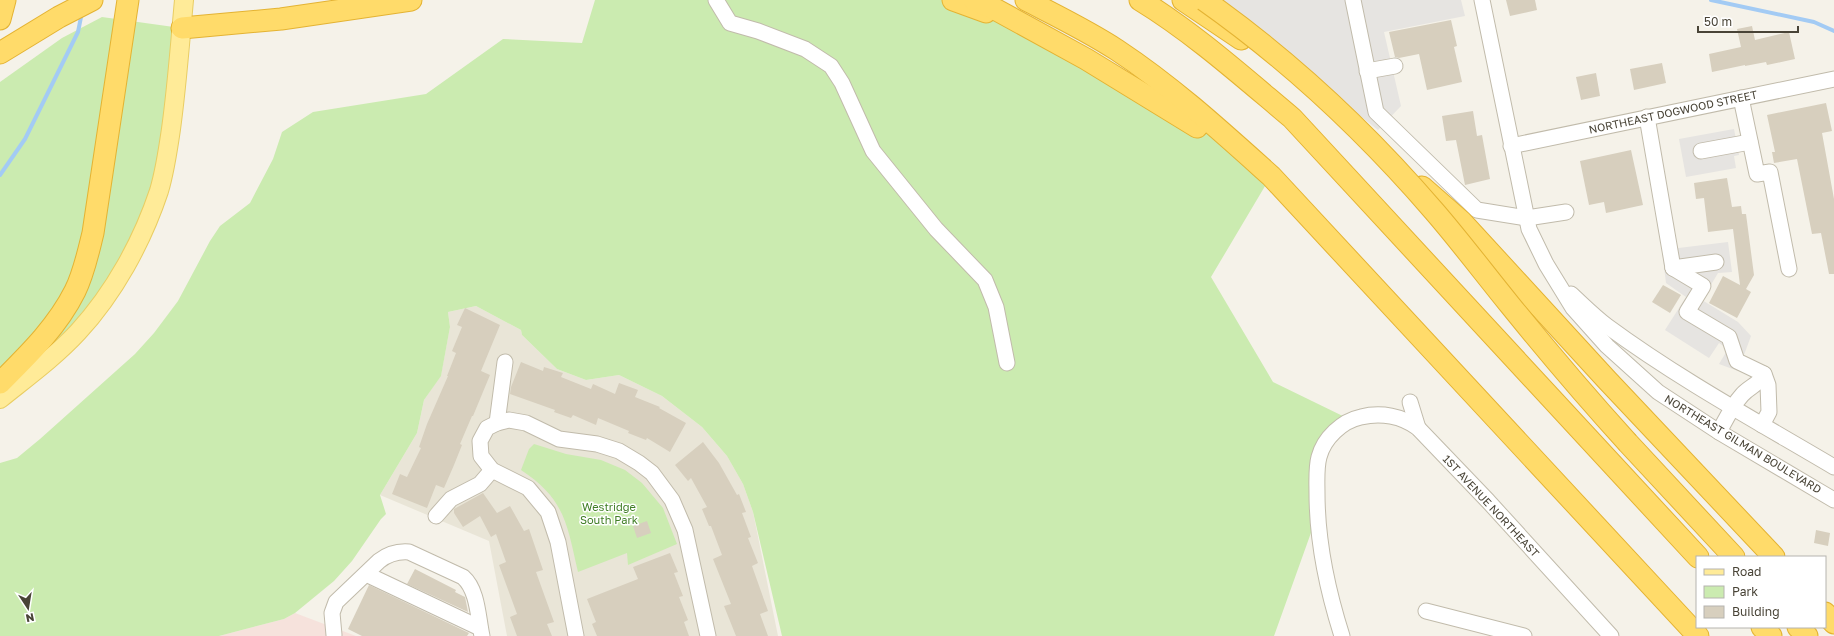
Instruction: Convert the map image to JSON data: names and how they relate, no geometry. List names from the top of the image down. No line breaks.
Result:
{"streets":{"street":["NORTHEAST DOGWOOD STREET","NORTHEAST GILMAN BOULEVARD","1ST AVENUE NORTHEAST"]},"crossings":[["NORTHEAST DOGWOOD STREET","NORTHEAST GILMAN BOULEVARD"]],"parks":["Westridge South Park"],"legend":["Road","Park","Building"],"scale_bar":"50 m","north":"bottom"}
